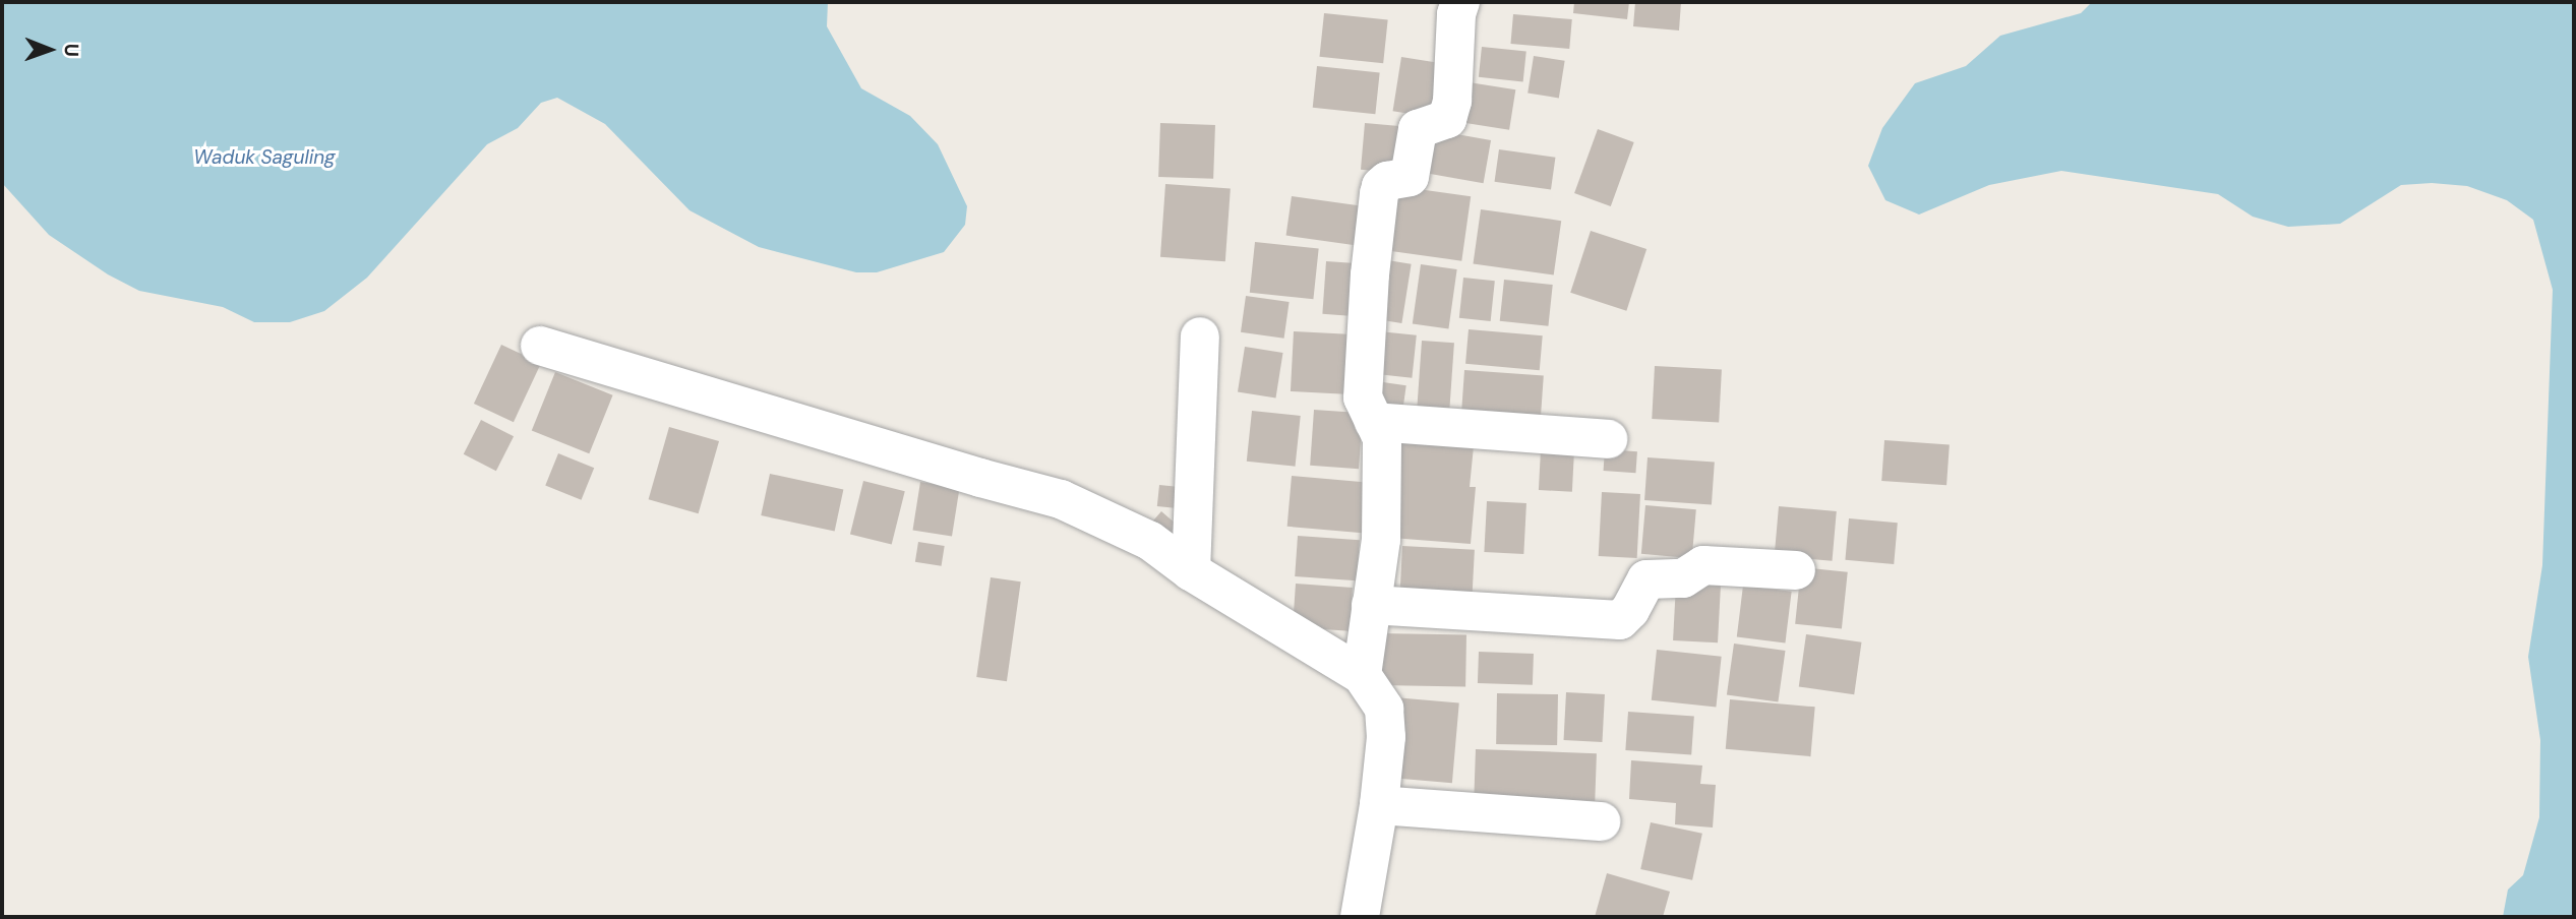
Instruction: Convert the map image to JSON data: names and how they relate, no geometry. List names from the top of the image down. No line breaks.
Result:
{"water":["Waduk Saguling"],"north":"right"}
